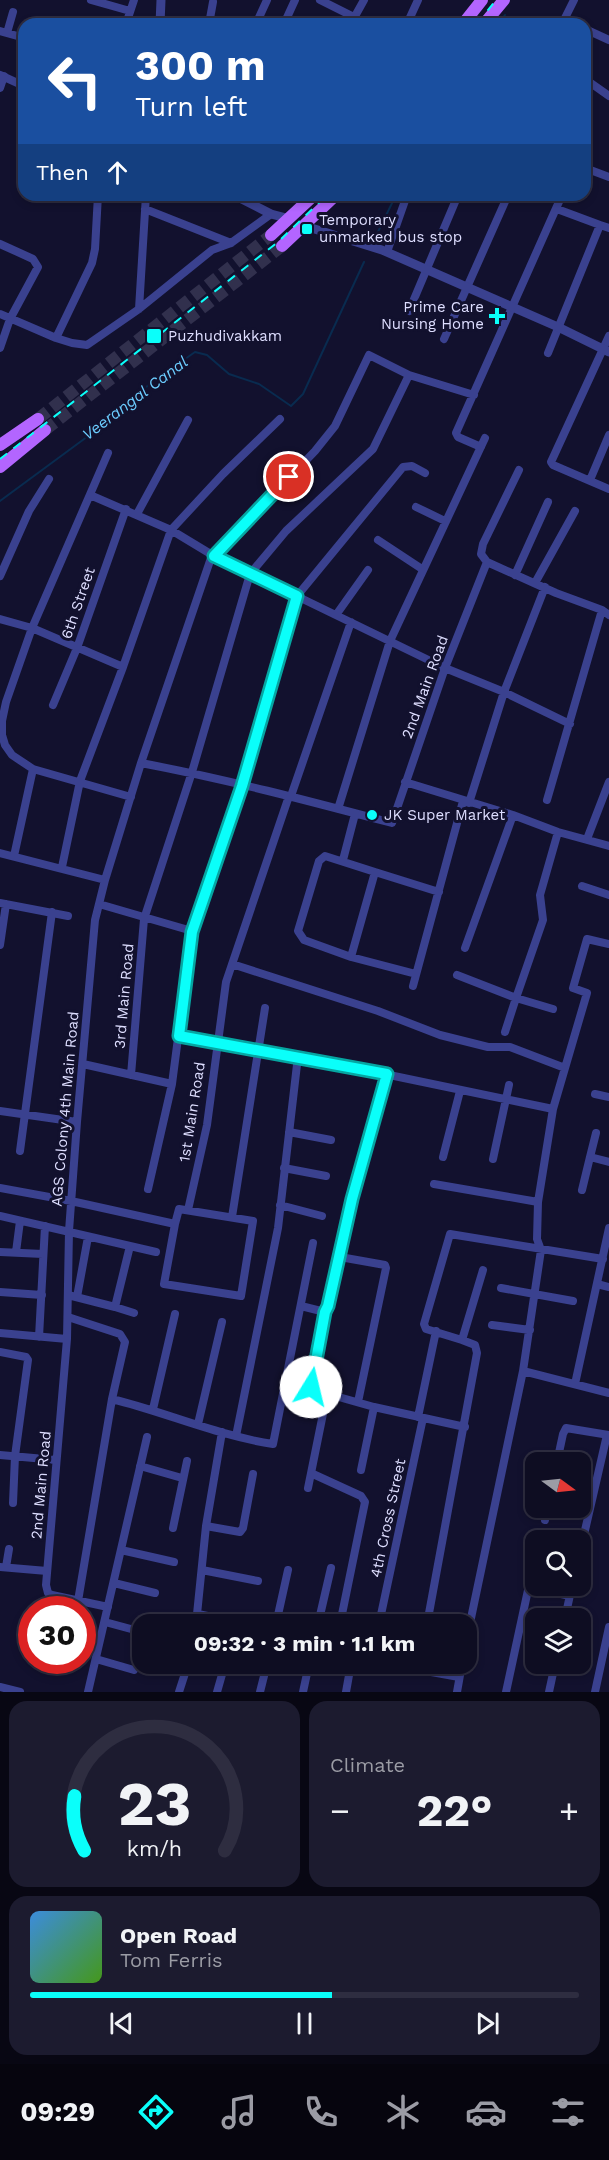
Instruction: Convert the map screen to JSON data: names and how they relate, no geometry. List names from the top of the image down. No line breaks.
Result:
{"streets":{"street":["6th Street","2nd Main Road","3rd Main Road","AGS Colony 4th Main Road","1st Main Road","4th Cross Street"]},"crossings":[["2nd Main Road","AGS Colony 4th Main Road"]],"water":["Veerangal Canal"],"places":{"transit":["Temporary unmarked bus stop","Puzhudivakkam"],"health":["Prime Care Nursing Home"],"other":["JK Super Market"]},"north":"right","page":{"turn":["300 m","Turn left"],"then":"Then","limit":"30","trip":"09:32 · 3 min · 1.1 km","tile":"Climate","heat":["−","22°","+"],"song":["Open Road","Tom Ferris"],"tabs":"09:29","gauge":["23","km/h"]}}
